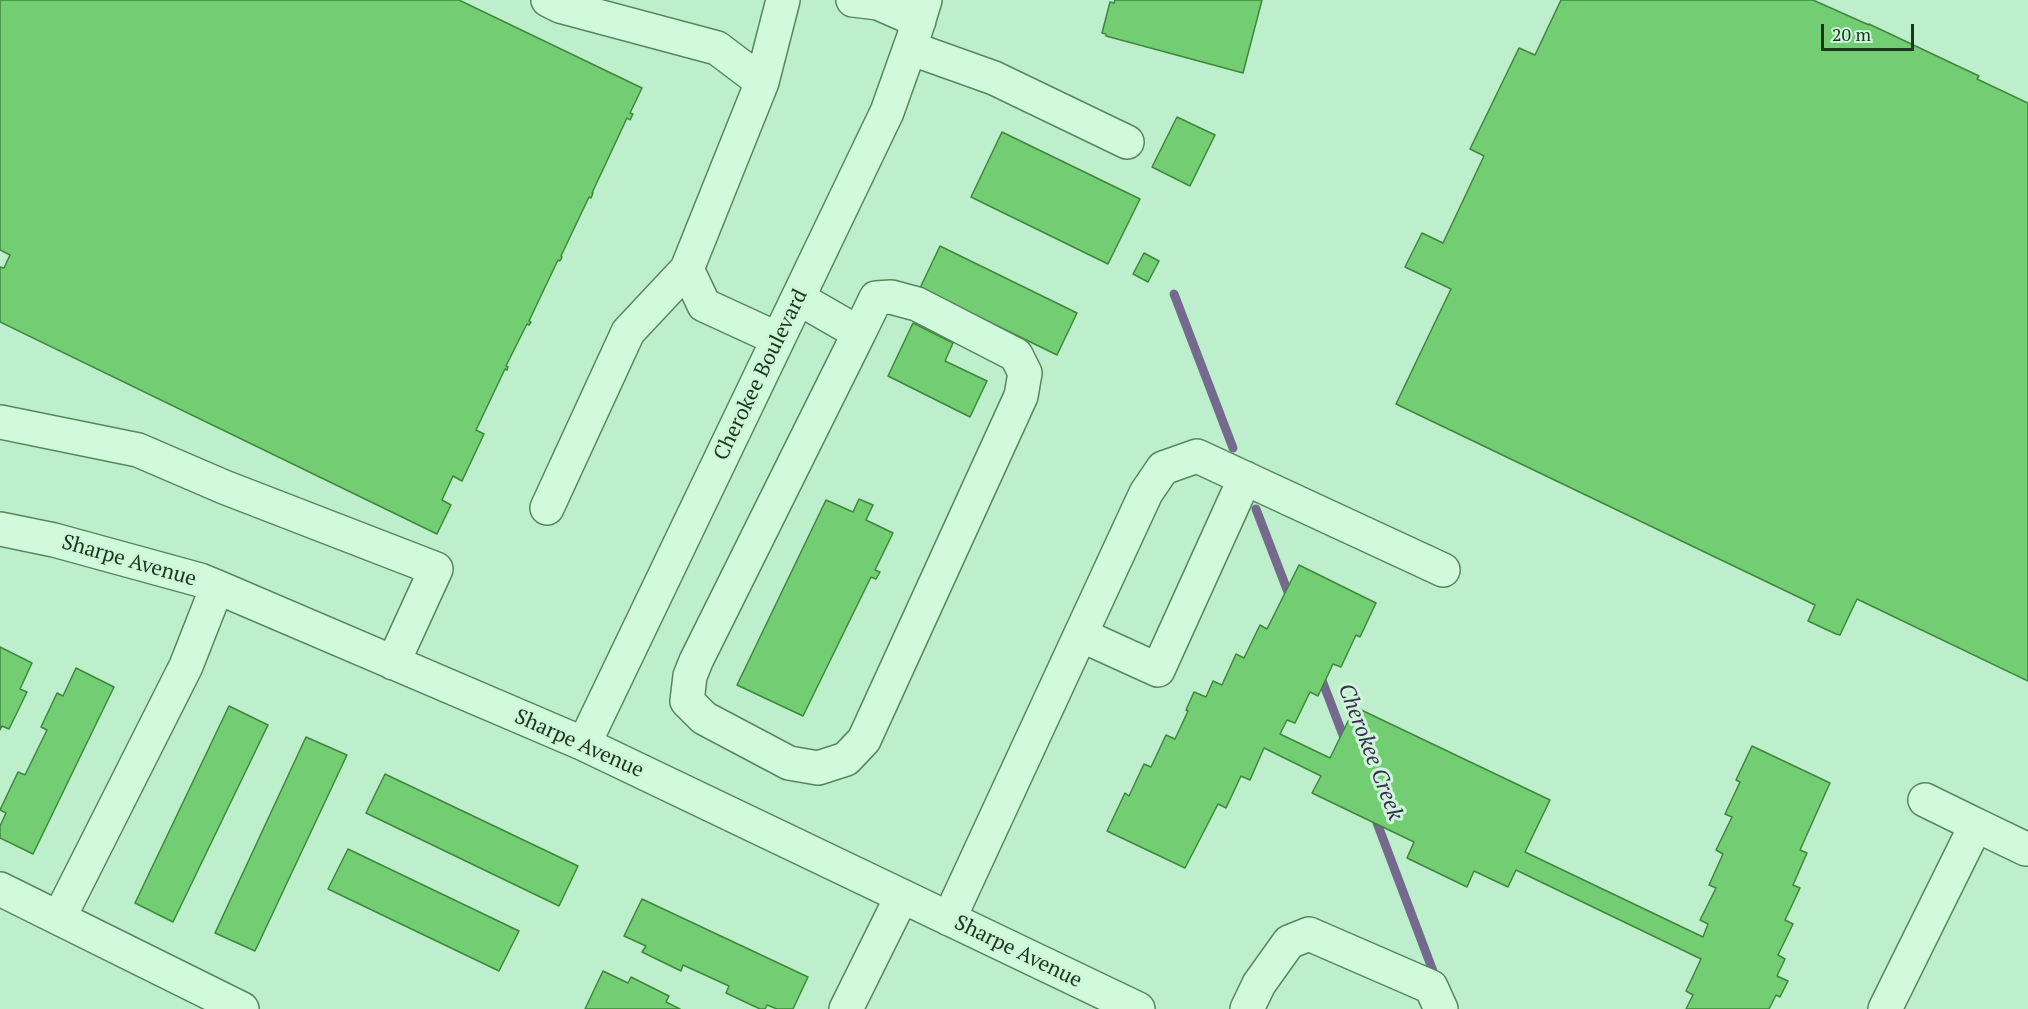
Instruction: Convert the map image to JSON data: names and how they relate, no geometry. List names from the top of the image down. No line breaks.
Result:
{"streets":{"street":["Cherokee Boulevard","Sharpe Avenue"]},"crossings":[["Cherokee Boulevard","Sharpe Avenue"]],"water":["Cherokee Creek"],"scale_bar":"20 m"}
